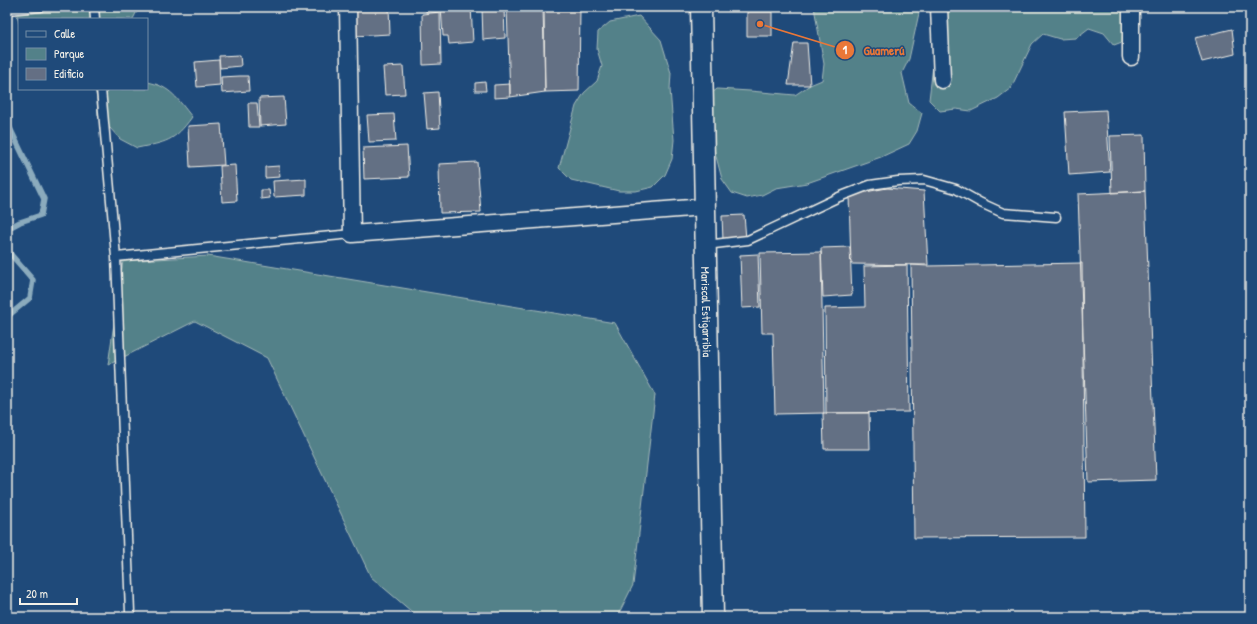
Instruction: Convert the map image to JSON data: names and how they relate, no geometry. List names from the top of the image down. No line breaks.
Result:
{"streets":{"street":["Mariscal Estigarribia"]},"places":["Guamerú"],"legend":["Calle","Parque","Edificio"],"scale_bar":"20 m"}
